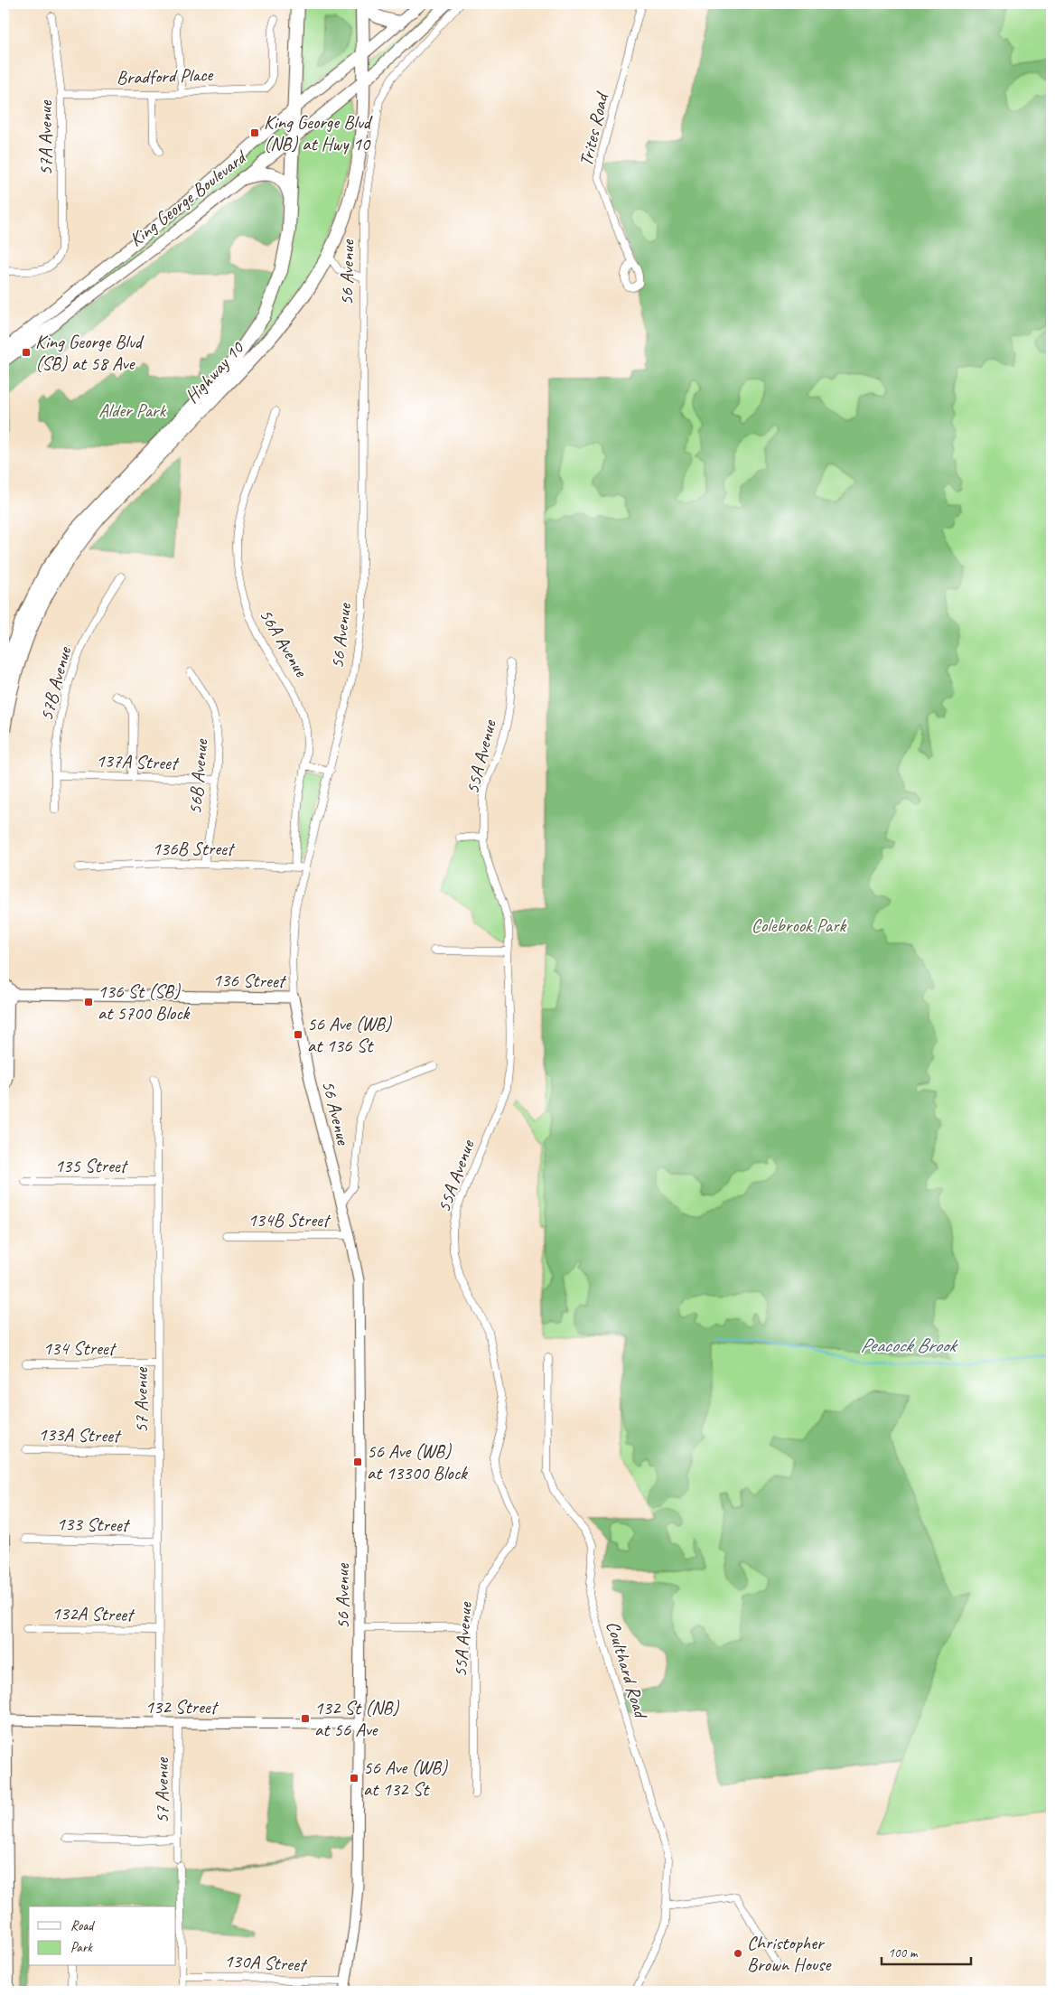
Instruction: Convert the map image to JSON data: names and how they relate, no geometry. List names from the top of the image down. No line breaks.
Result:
{"streets":{"highway":["Highway 10"],"main road":["King George Boulevard"],"street":["Bradford Place","Trites Road","57A Avenue","56 Avenue","56A Avenue","57B Avenue","55A Avenue","137A Street","56B Avenue","136B Street","136 Street","135 Street","134B Street","134 Street","57 Avenue","133A Street","133 Street","132A Street","Coulthard Road","132 Street","130A Street"]},"crossings":[["Bradford Place","57A Avenue"],["King George Boulevard","Highway 10"],["56 Avenue","136B Street"],["56 Avenue","136 Street"],["56 Avenue","134B Street"],["56 Avenue","132 Street"],["56 Avenue","130A Street"],["56A Avenue","136B Street"],["57B Avenue","137A Street"],["137A Street","56B Avenue"],["56B Avenue","136B Street"],["135 Street","57 Avenue"],["134 Street","57 Avenue"],["57 Avenue","133A Street"],["57 Avenue","133 Street"],["57 Avenue","132A Street"],["57 Avenue","132 Street"],["57 Avenue","130A Street"]],"water":["Peacock Brook"],"parks":["Alder Park","Colebrook Park"],"places":{"transit":["King George Blvd (NB) at Hwy 10","King George Blvd (SB) at 58 Ave","136 St (SB) at 5700 Block","56 Ave (WB) at 136 St","56 Ave (WB) at 13300 Block","132 St (NB) at 56 Ave","56 Ave (WB) at 132 St"],"other":["Christopher Brown House"]},"legend":["Road","Park"],"scale_bar":"100 m"}
